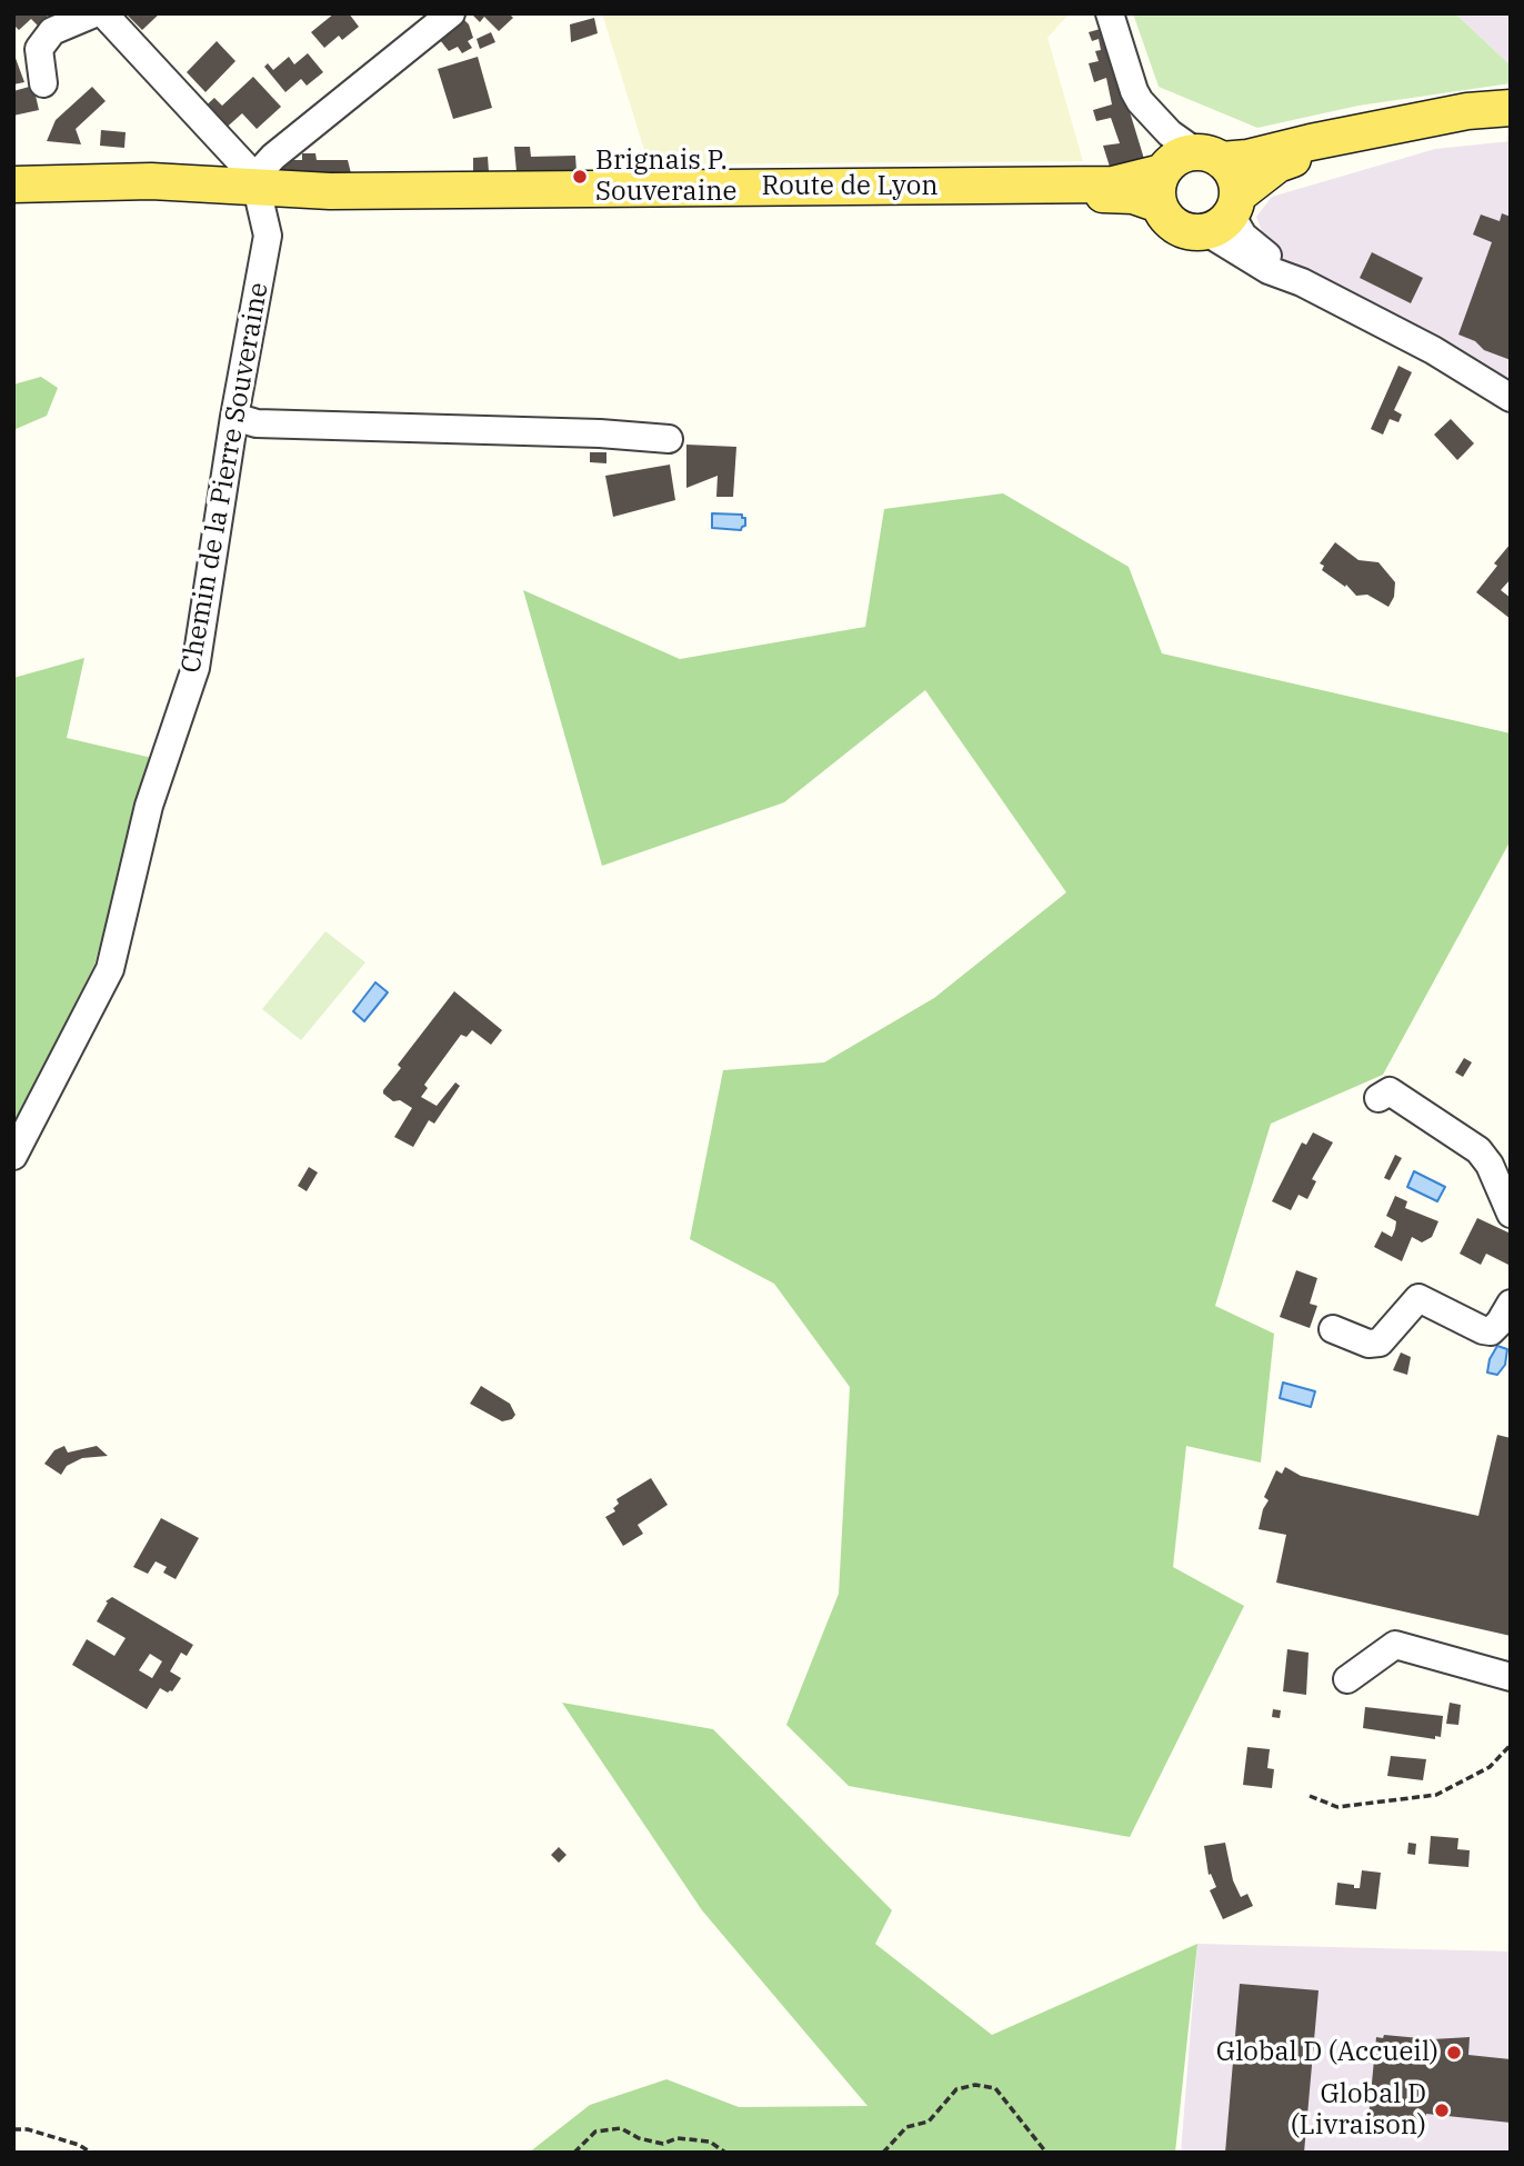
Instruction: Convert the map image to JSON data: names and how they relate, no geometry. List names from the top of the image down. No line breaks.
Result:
{"streets":{"main road":["Route de Lyon"],"street":["Chemin de la Pierre Souveraine"]},"crossings":[["Route de Lyon","Chemin de la Pierre Souveraine"]],"places":["Brignais P. Souveraine","Global D (Accueil)","Global D (Livraison)"]}
